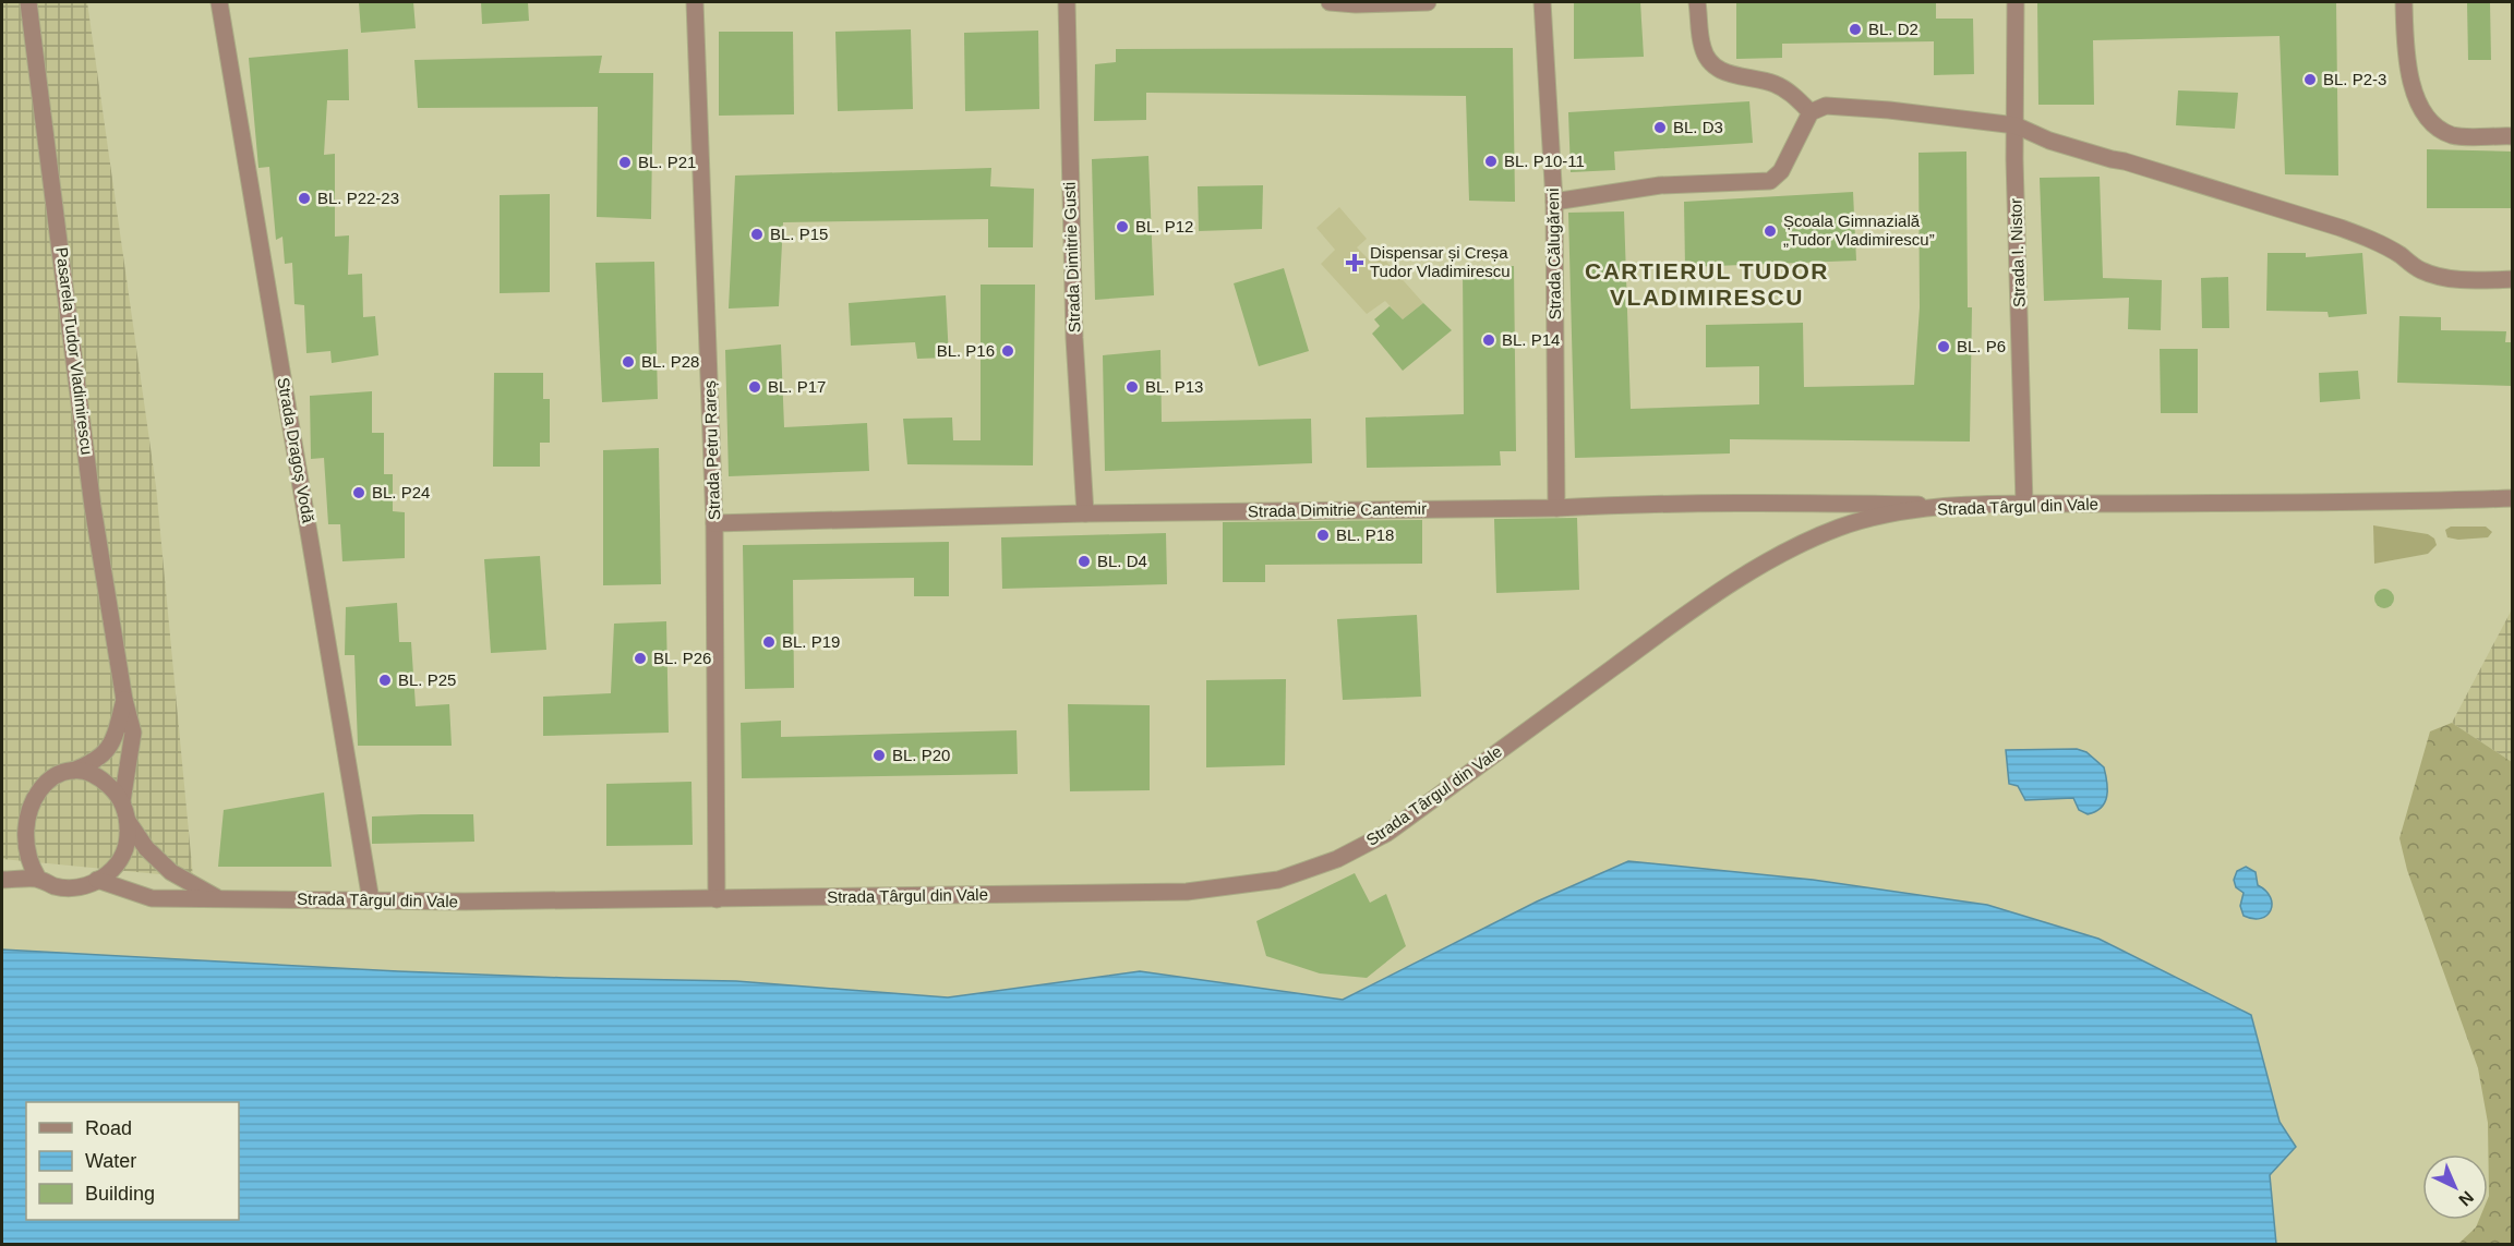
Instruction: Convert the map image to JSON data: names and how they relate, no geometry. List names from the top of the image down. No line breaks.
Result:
{"streets":{"street":["Strada I. Nistor","Strada Călugăreni","Strada Dimitrie Gusti","Pasarela Tudor Vladimirescu","Strada Dragoș Vodă","Strada Petru Rareș","Strada Târgul din Vale","Strada Dimitrie Cantemir"]},"crossings":[["Strada I. Nistor","Strada Târgul din Vale"],["Strada Călugăreni","Strada Dimitrie Cantemir"],["Strada Dimitrie Gusti","Strada Dimitrie Cantemir"],["Pasarela Tudor Vladimirescu","Strada Târgul din Vale"],["Strada Dragoș Vodă","Strada Târgul din Vale"],["Strada Petru Rareș","Strada Târgul din Vale"],["Strada Petru Rareș","Strada Dimitrie Cantemir"],["Strada Târgul din Vale","Strada Dimitrie Cantemir"]],"districts":["CARTIERUL TUDOR VLADIMIRESCU"],"places":{"other":["BL. D2","BL. P2-3","BL. D3","BL. P10-11","BL. P21","BL. P22-23","BL. P12","Școala Gimnazială „Tudor Vladimirescu”","BL. P15","BL. P14","BL. P6","BL. P16","BL. P28","BL. P17","BL. P13","BL. P24","BL. P18","BL. D4","BL. P19","BL. P26","BL. P25","BL. P20"],"health":["Dispensar și Creșa Tudor Vladimirescu"]},"legend":["Road","Water","Building"],"north":"bottom right"}
